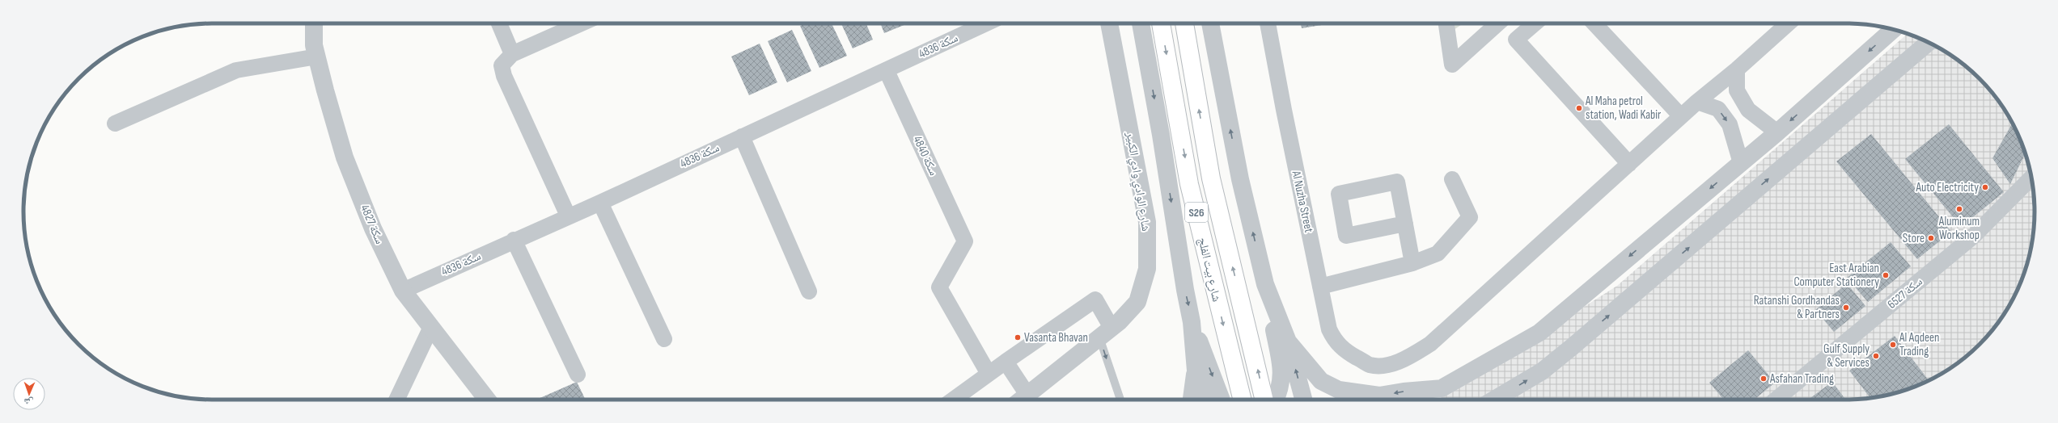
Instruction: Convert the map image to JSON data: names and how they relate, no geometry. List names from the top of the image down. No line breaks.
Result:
{"streets":{"main road":["S26","شارع بيت الفلج"],"street":["سكة 4836","سكة 4840","شارع الوادي وادي الكبير","Al Nuzha Street","سكة 4827","سكة 6527"]},"crossings":[["سكة 4836","سكة 4840"],["سكة 4836","سكة 4827"]],"places":["Al Maha petrol station, Wadi Kabir","Auto Electricity","Aluminum Workshop","Store","East Arabian Computer Stationery","Ratanshi Gordhandas & Partners","Vasanta Bhavan","Al Aqdeen Trading","Gulf Supply & Services","Asfahan Trading"],"north":"bottom"}
